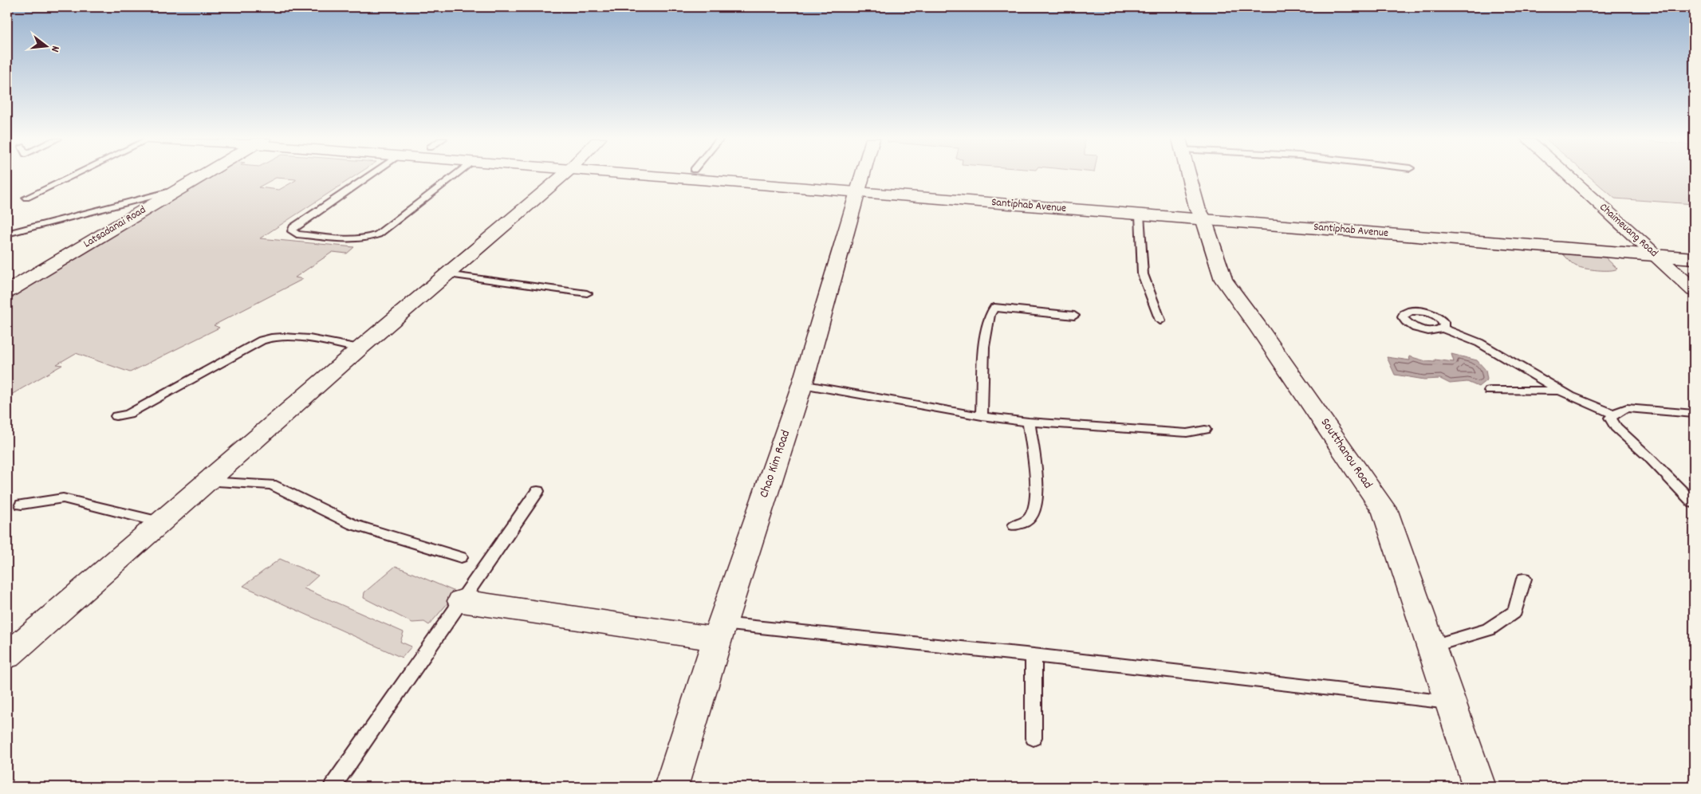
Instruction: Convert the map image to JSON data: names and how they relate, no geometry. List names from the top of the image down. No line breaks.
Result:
{"streets":{"street":["Santiphab Avenue","Latsadanai Road","Chaimeuang Road","Soutthanou Road","Chao Kim Road"]},"crossings":[["Santiphab Avenue","Chaimeuang Road"],["Santiphab Avenue","Soutthanou Road"],["Santiphab Avenue","Chao Kim Road"]],"north":"right"}
